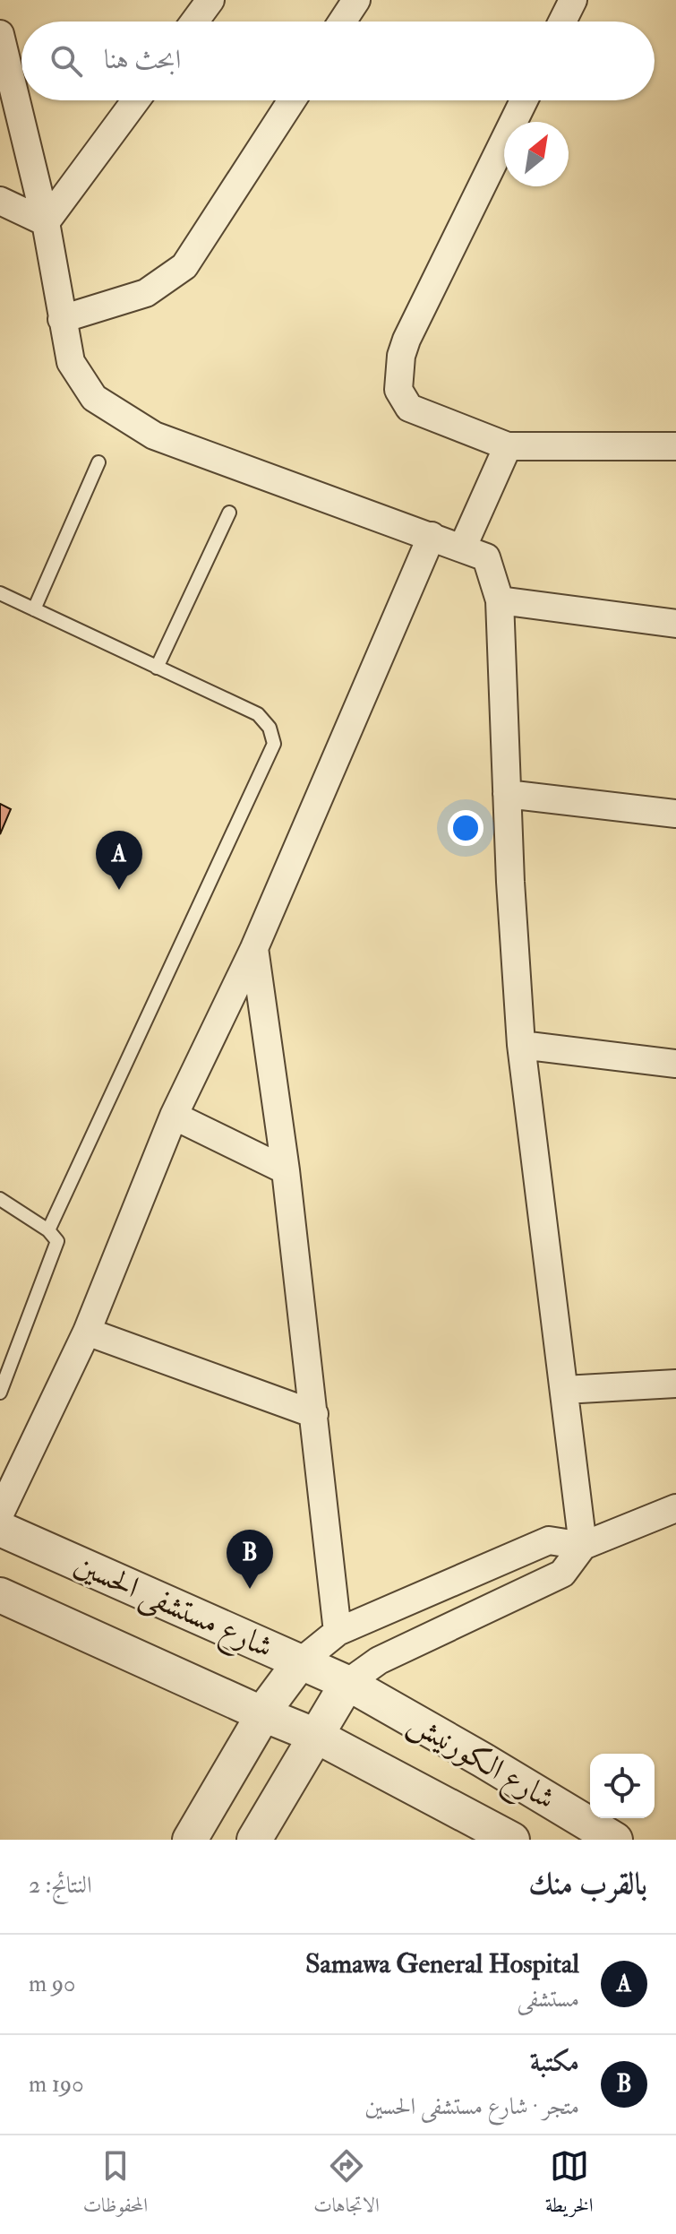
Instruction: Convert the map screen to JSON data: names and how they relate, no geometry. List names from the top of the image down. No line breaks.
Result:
{"streets":{"street":["شارع مستشفى الحسين","شارع الكورنيش"]},"crossings":[["شارع مستشفى الحسين","شارع الكورنيش"]],"north":"top right","page":{"search":"ابحث هنا","pins":["A","B"],"heading":["بالقرب منك","النتائج: 2"],"list":[{"mark":"A","name":"Samawa General Hospital","note":"مستشفى","value":"90 m"},{"mark":"B","name":"مكتبة","note":"متجر · شارع مستشفى الحسين","value":"190 m"}],"nav":["الخريطة","الاتجاهات","المحفوظات"]}}
